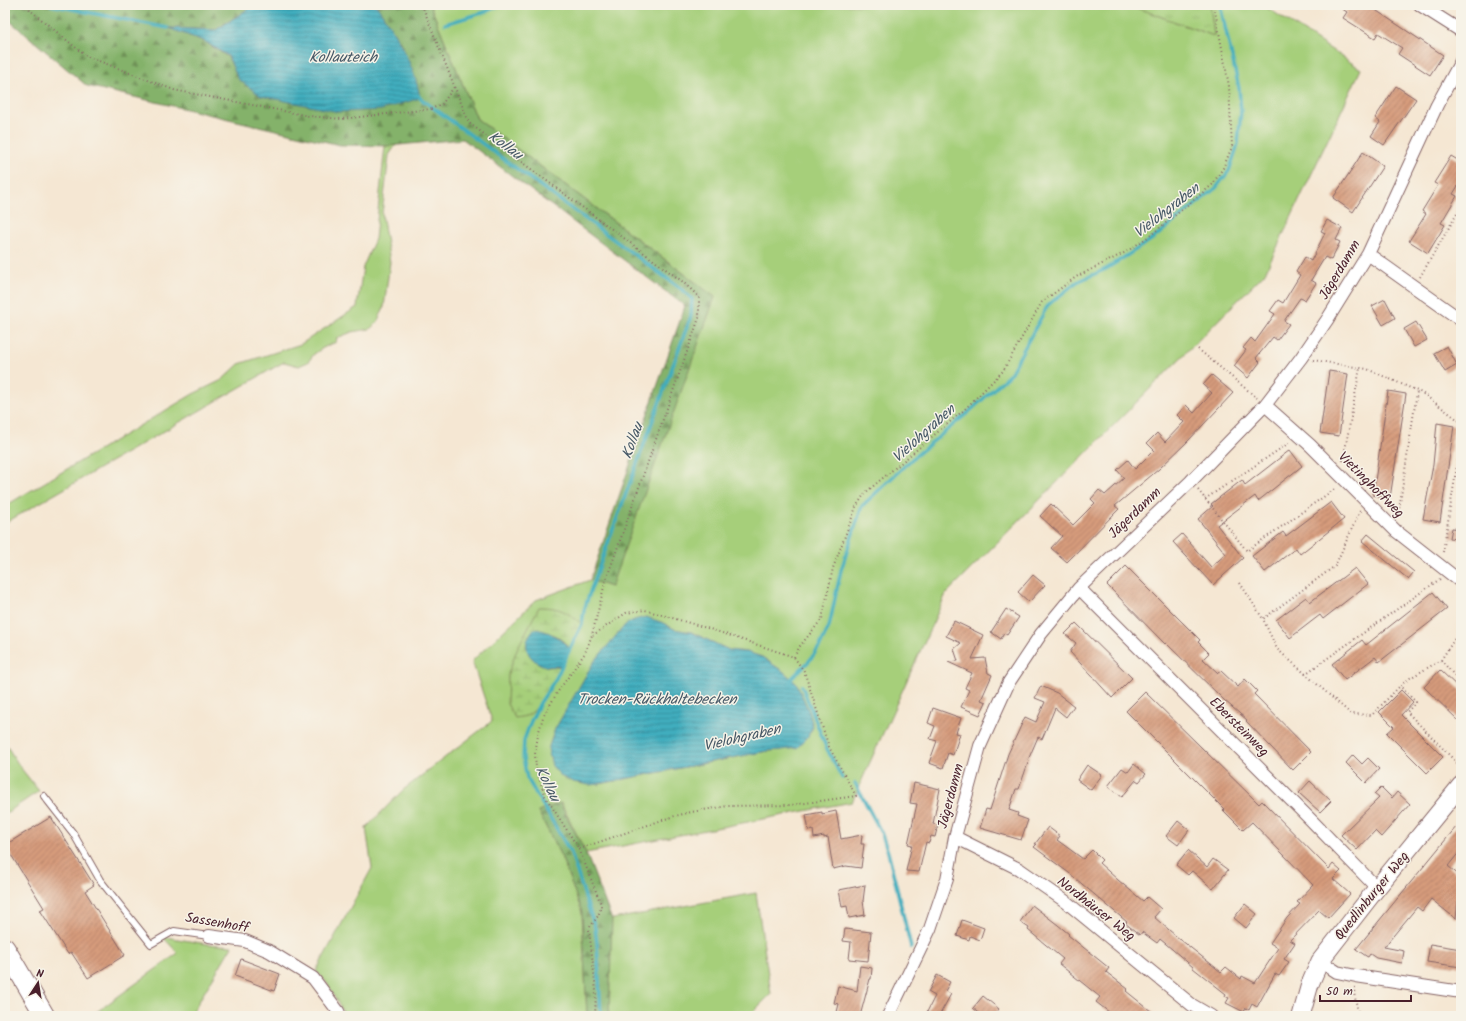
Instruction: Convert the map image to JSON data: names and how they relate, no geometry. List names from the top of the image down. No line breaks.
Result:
{"streets":{"street":["Jägerdamm","Vietinghoffweg","Ebersteinweg","Quedlinburger Weg","Nordhäuser Weg","Sassenhoff"]},"crossings":[["Jägerdamm","Vietinghoffweg"],["Jägerdamm","Ebersteinweg"],["Jägerdamm","Nordhäuser Weg"],["Ebersteinweg","Quedlinburger Weg"]],"water":["Kollauteich","Kollau","Vielohgraben","Trocken-Rückhaltebecken"],"scale_bar":"50 m","north":"top"}
